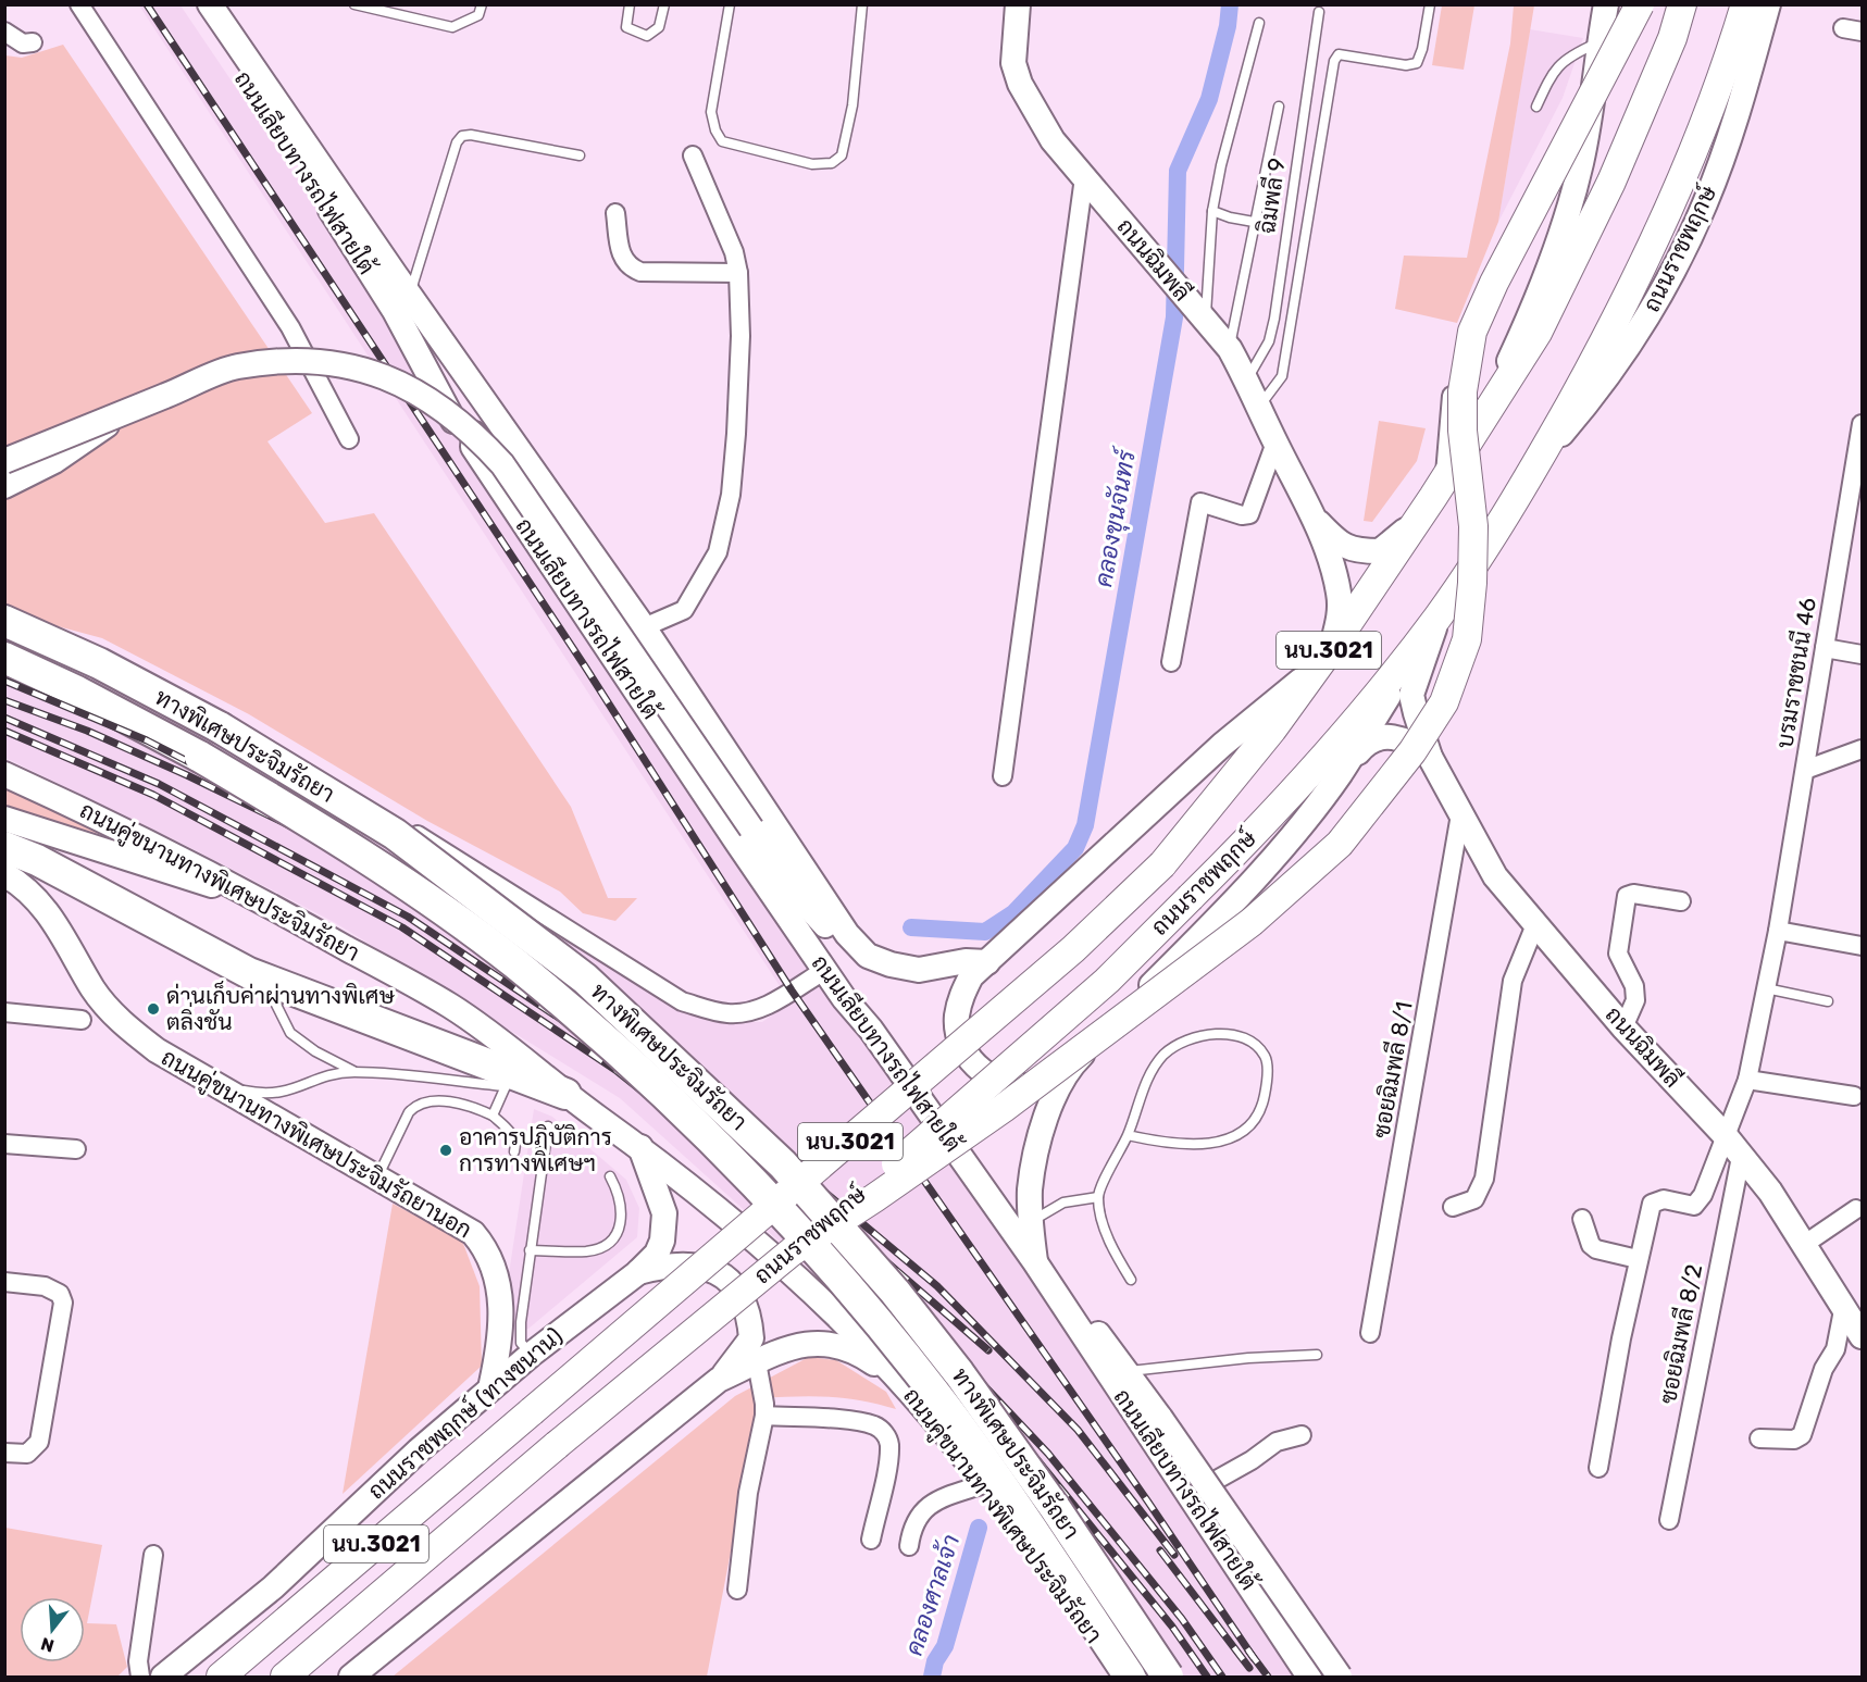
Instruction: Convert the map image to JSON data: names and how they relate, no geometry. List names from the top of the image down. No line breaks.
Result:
{"streets":{"highway":["ทางพิเศษประจิมรัถยา"],"main road":["ถนนเลียบทางรถไฟสายใต้","ถนนราชพฤกษ์","ถนนฉิมพลี","นบ.3021","ถนนคู่ขนานทางพิเศษประจิมรัถยา","ถนนคู่ขนานทางพิเศษประจิมรัถยานอก","ถนนราชพฤกษ์ (ทางขนาน)"],"street":["บรมราชชนนี 46","ซอยฉิมพลี 8/1","ซอยฉิมพลี 8/2"],"lane":["ฉิมพลี 9"]},"crossings":[["ถนนเลียบทางรถไฟสายใต้","ถนนราชพฤกษ์"],["ฉิมพลี 9","ถนนฉิมพลี"],["ถนนราชพฤกษ์","ถนนฉิมพลี"],["ถนนฉิมพลี","บรมราชชนนี 46"],["ถนนฉิมพลี","ซอยฉิมพลี 8/1"],["ถนนฉิมพลี","ซอยฉิมพลี 8/2"],["ถนนคู่ขนานทางพิเศษประจิมรัถยา","ถนนราชพฤกษ์ (ทางขนาน)"],["ถนนคู่ขนานทางพิเศษประจิมรัถยานอก","ถนนราชพฤกษ์ (ทางขนาน)"]],"water":["คลองขุนจันทร์","คลองศาลเจ้า"],"places":["ด่านเก็บค่าผ่านทางพิเศษ ตลิ่งชัน","อาคารปฏิบัติการ การทางพิเศษฯ"],"north":"bottom"}
